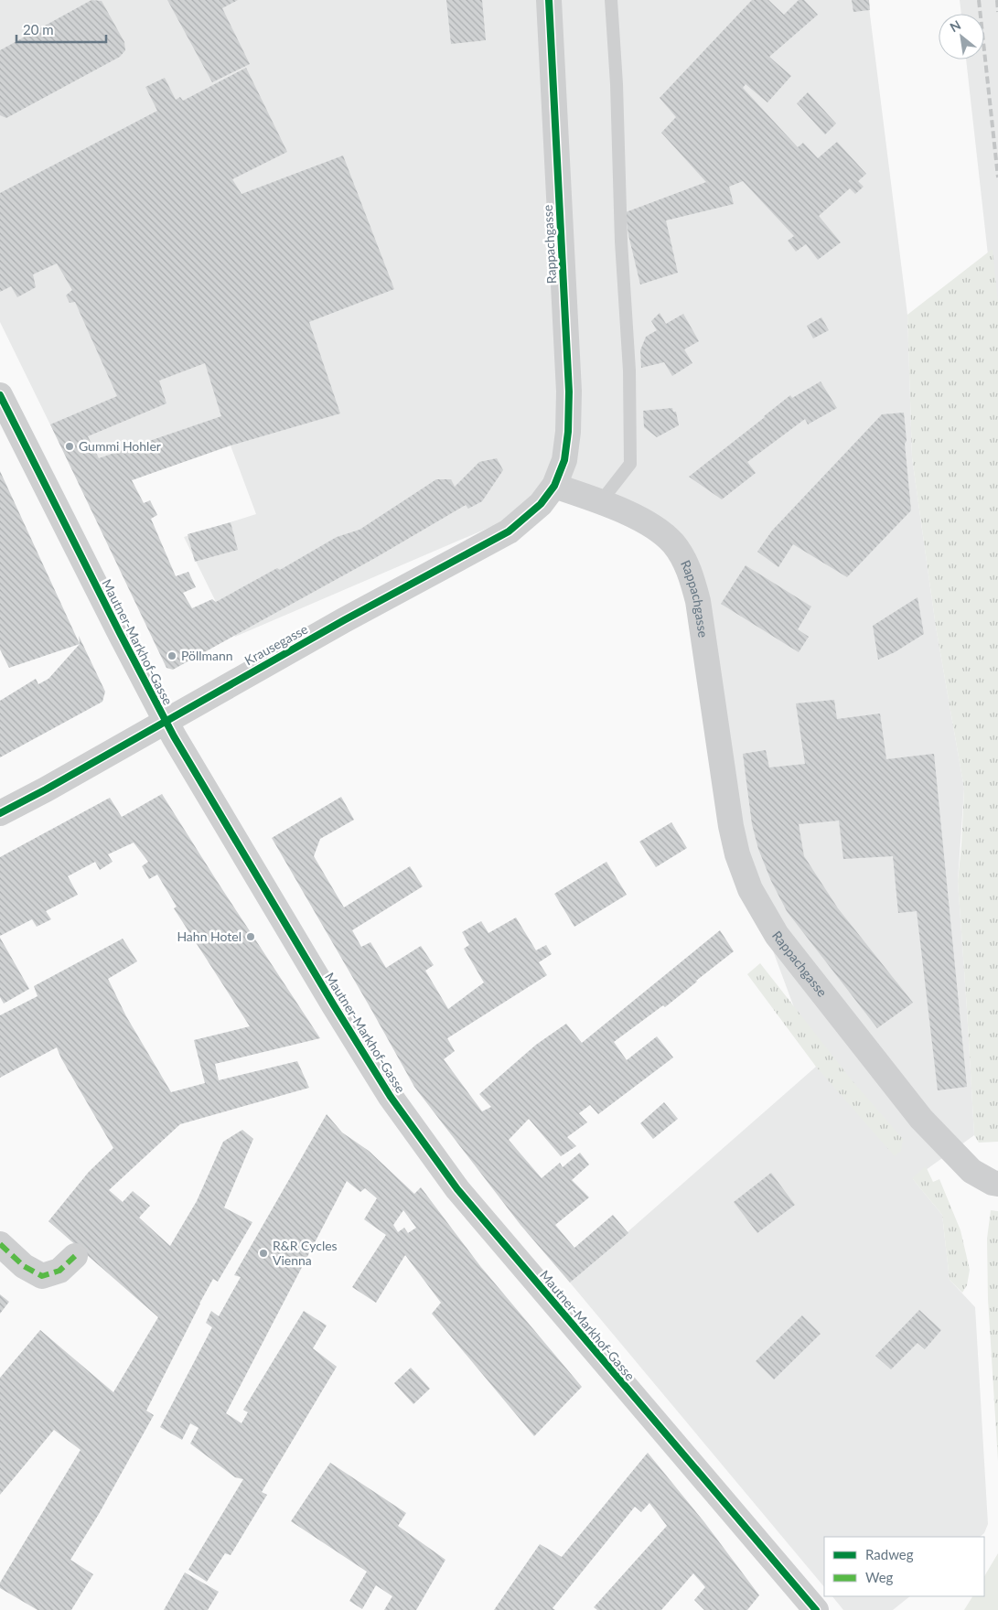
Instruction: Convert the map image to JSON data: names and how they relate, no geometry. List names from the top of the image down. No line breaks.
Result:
{"streets":{"street":["Rappachgasse","Mautner-Markhof-Gasse","Krausegasse"]},"crossings":[["Rappachgasse","Krausegasse"],["Mautner-Markhof-Gasse","Krausegasse"]],"places":["Gummi Hohler","Pöllmann","Hahn Hotel","R&R Cycles Vienna"],"legend":["Radweg","Weg"],"scale_bar":"20 m","north":"top left"}
